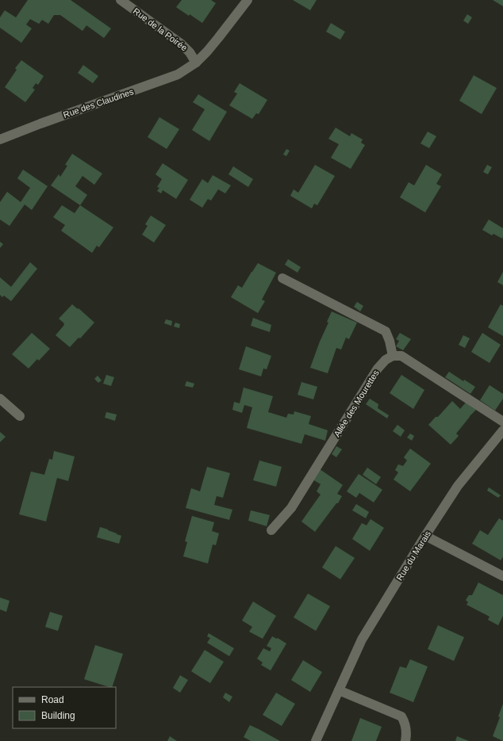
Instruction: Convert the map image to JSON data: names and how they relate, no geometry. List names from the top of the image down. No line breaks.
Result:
{"streets":{"street":["Rue de la Poirée","Rue des Claudines","Allée des Mourettes","Rue du Marais"]},"crossings":[["Rue de la Poirée","Rue des Claudines"]],"legend":["Road","Building"]}
